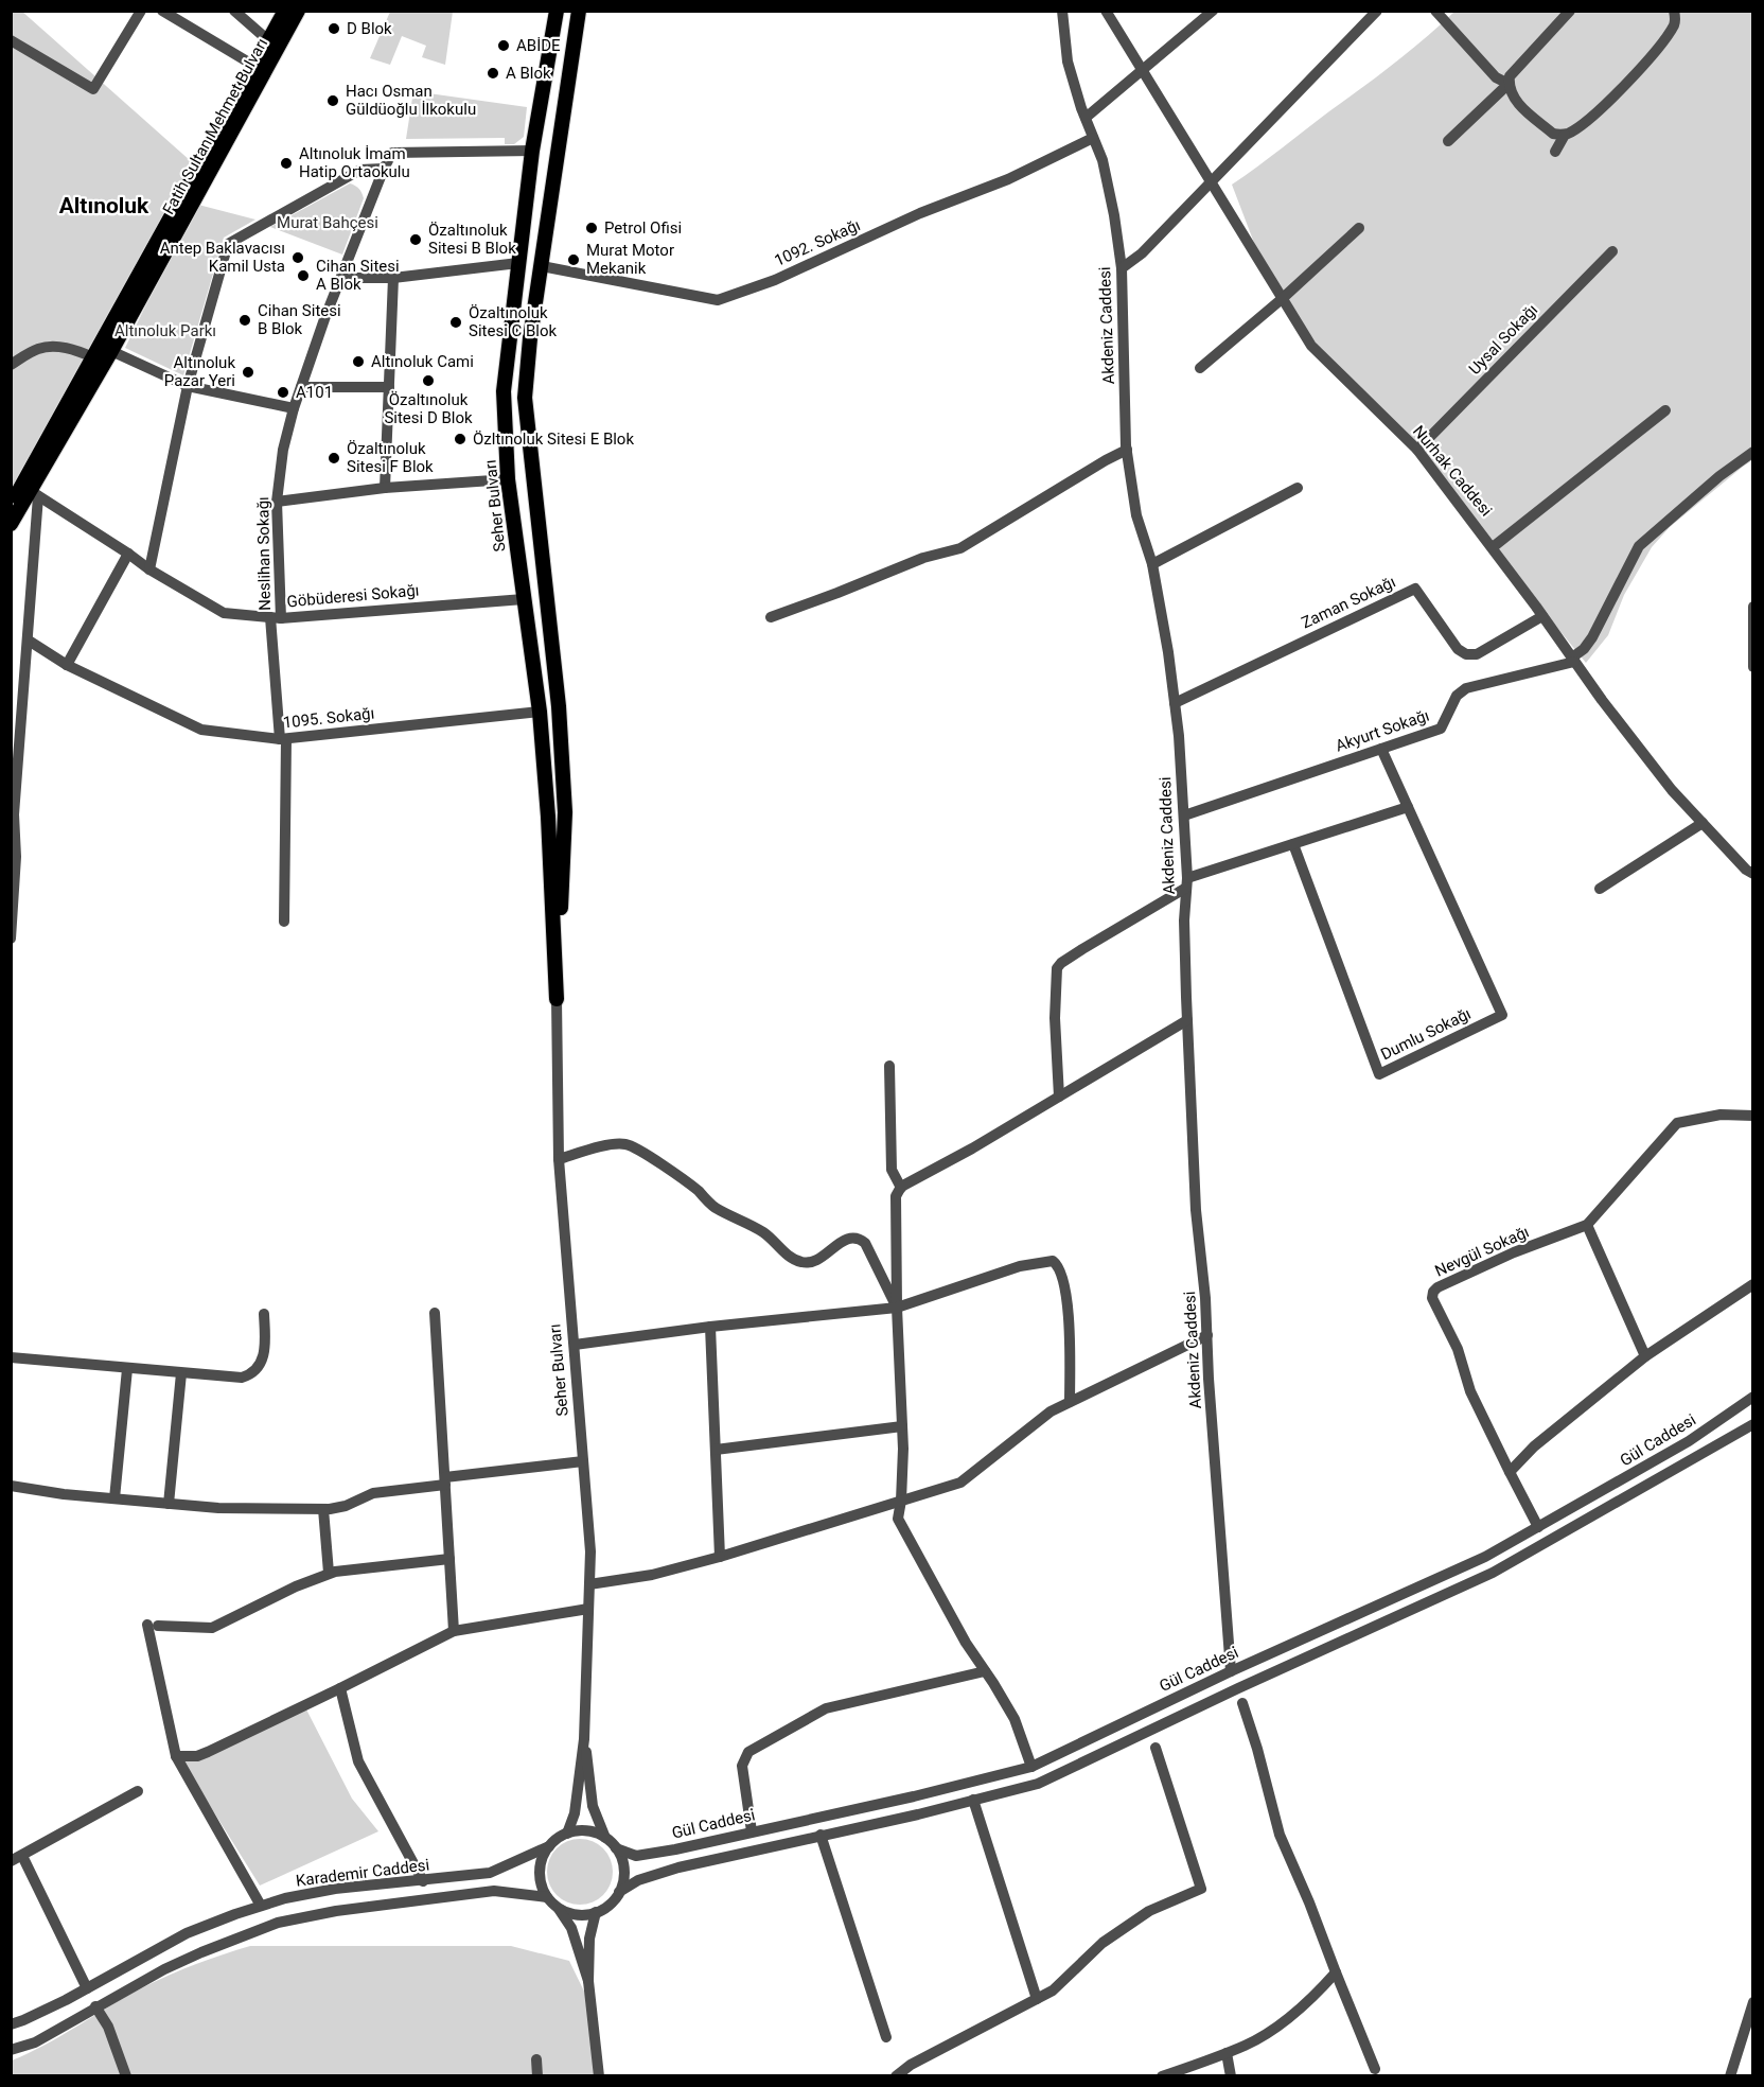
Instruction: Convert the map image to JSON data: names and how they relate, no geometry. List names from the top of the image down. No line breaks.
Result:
{"streets":{"main road":["Fatih Sultan Mehmet Bulvarı","Seher Bulvarı"],"street":["1092. Sokağı","Akdeniz Caddesi","Uysal Sokağı","Nurhak Caddesi","Neslihan Sokağı","Göbüderesi Sokağı","Zaman Sokağı","1095. Sokağı","Akyurt Sokağı","Dumlu Sokağı","Nevgül Sokağı","Gül Caddesi","Karademir Caddesi"]},"crossings":[["Fatih Sultan Mehmet Bulvarı","Göbüderesi Sokağı"],["1092. Sokağı","Akdeniz Caddesi"],["1092. Sokağı","Seher Bulvarı"],["Akdeniz Caddesi","Zaman Sokağı"],["Akdeniz Caddesi","Akyurt Sokağı"],["Akdeniz Caddesi","Gül Caddesi"],["Uysal Sokağı","Nurhak Caddesi"],["Nurhak Caddesi","Zaman Sokağı"],["Nurhak Caddesi","Akyurt Sokağı"],["Seher Bulvarı","Göbüderesi Sokağı"],["Seher Bulvarı","1095. Sokağı"],["Seher Bulvarı","Gül Caddesi"],["Seher Bulvarı","Karademir Caddesi"],["Neslihan Sokağı","Göbüderesi Sokağı"],["Neslihan Sokağı","1095. Sokağı"],["Akyurt Sokağı","Dumlu Sokağı"],["Nevgül Sokağı","Gül Caddesi"],["Gül Caddesi","Karademir Caddesi"]],"districts":["Altınoluk"],"parks":["Murat Bahçesi","Altınoluk Parkı"],"places":["D Blok","ABİDE","A Blok","Hacı Osman Güldüoğlu İlkokulu","Altınoluk İmam Hatip Ortaokulu","Petrol Ofisi","Özaltınoluk Sitesi B Blok","Antep Baklavacısı Kamil Usta","Murat Motor Mekanik","Cihan Sitesi A Blok","Cihan Sitesi B Blok","Özaltınoluk Sitesi C Blok","Altınoluk Cami","Altınoluk Pazar Yeri","Özaltınoluk Sitesi D Blok","A101","Özltınoluk Sitesi E Blok","Özaltınoluk Sitesi F Blok"]}
